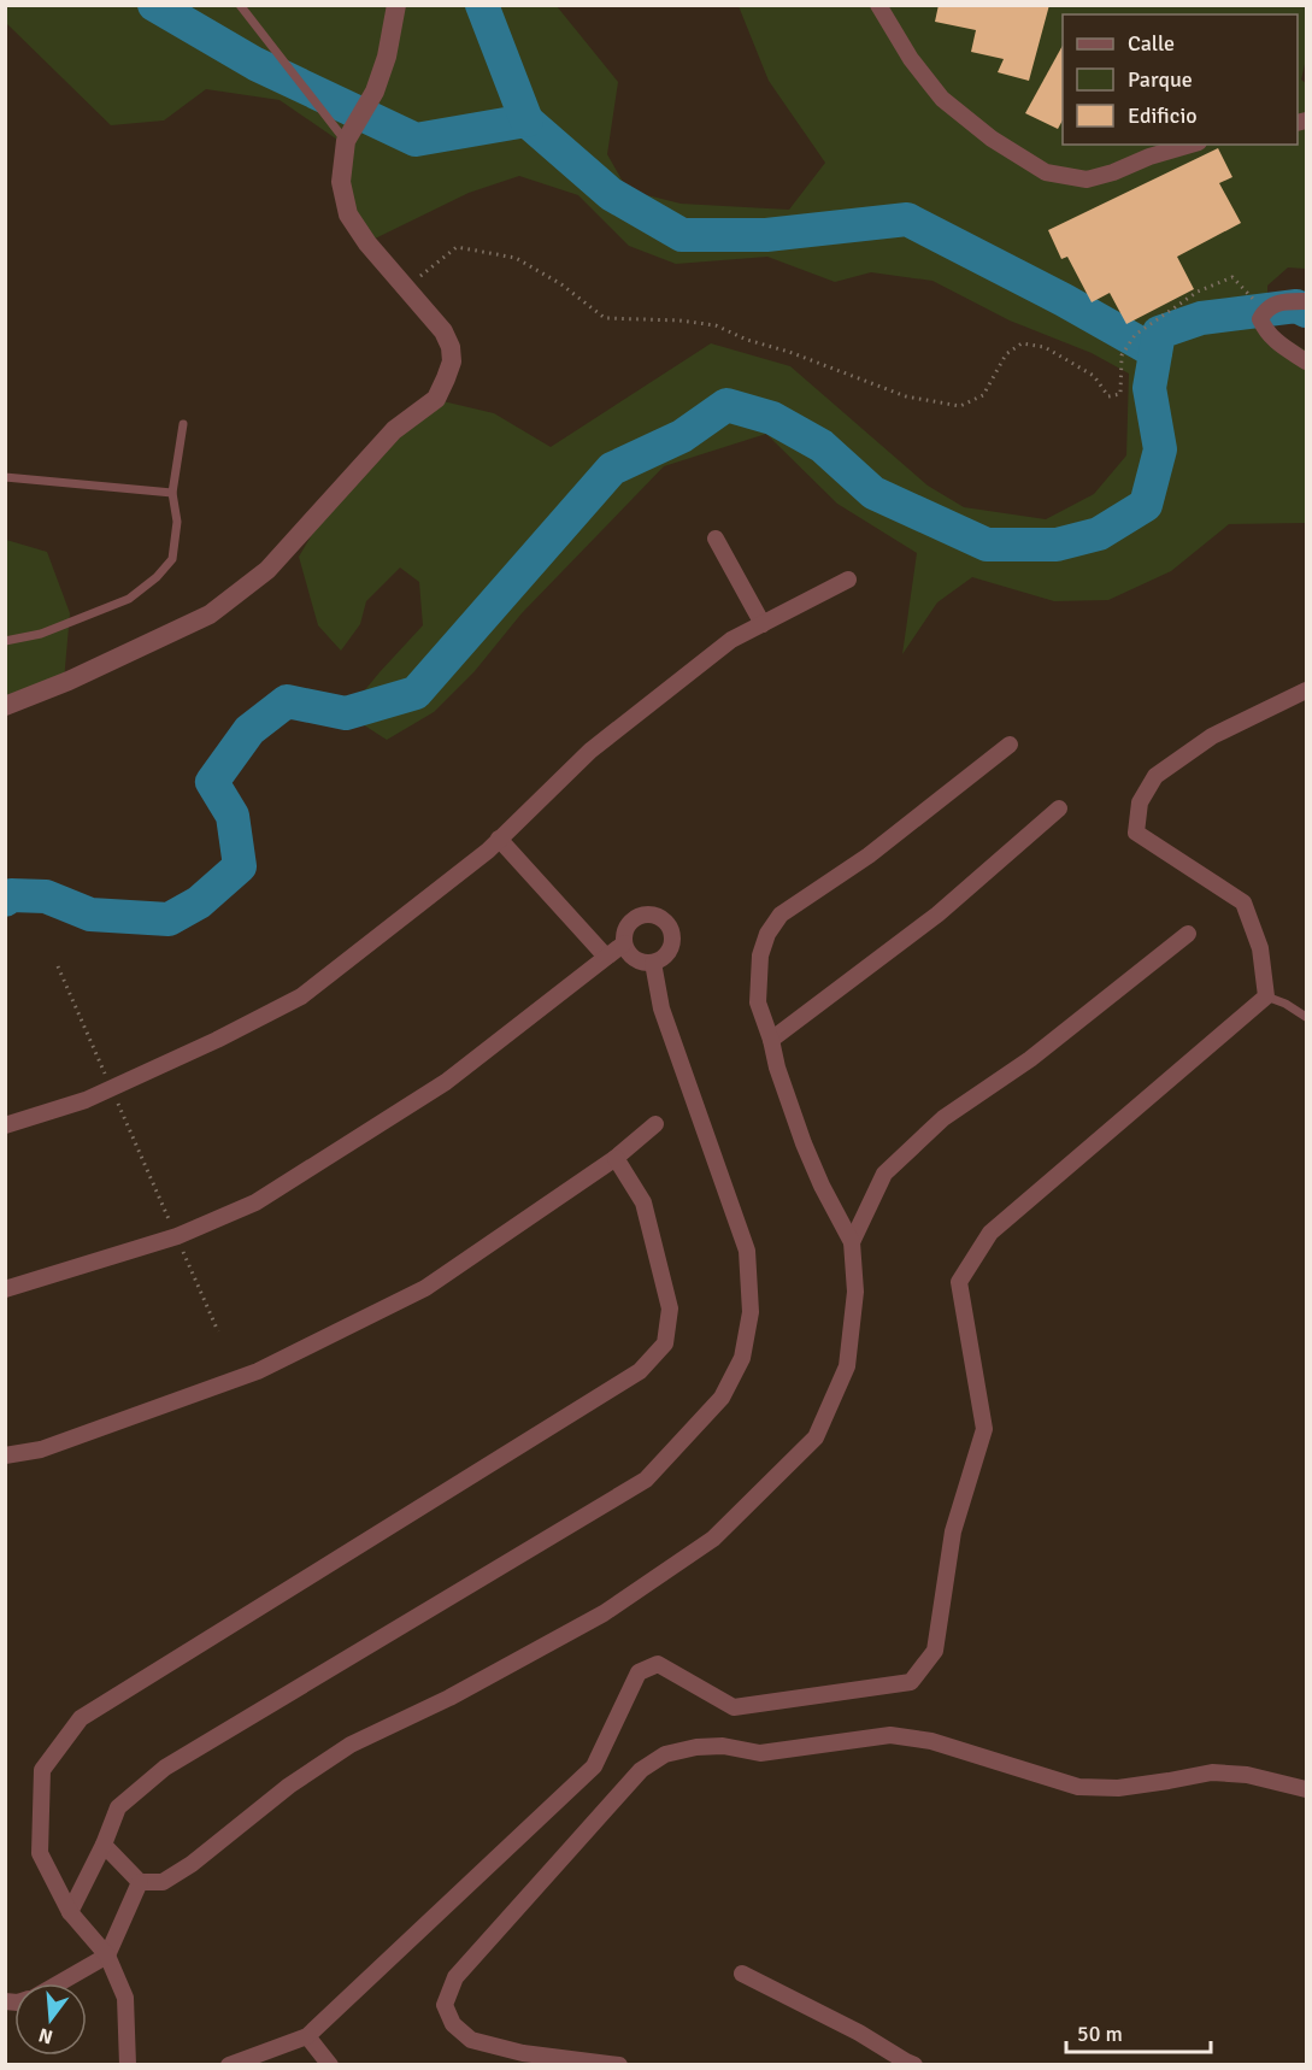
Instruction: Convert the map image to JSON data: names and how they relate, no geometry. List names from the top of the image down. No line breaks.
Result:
{"legend":["Calle","Parque","Edificio"],"scale_bar":"50 m","north":"bottom"}
